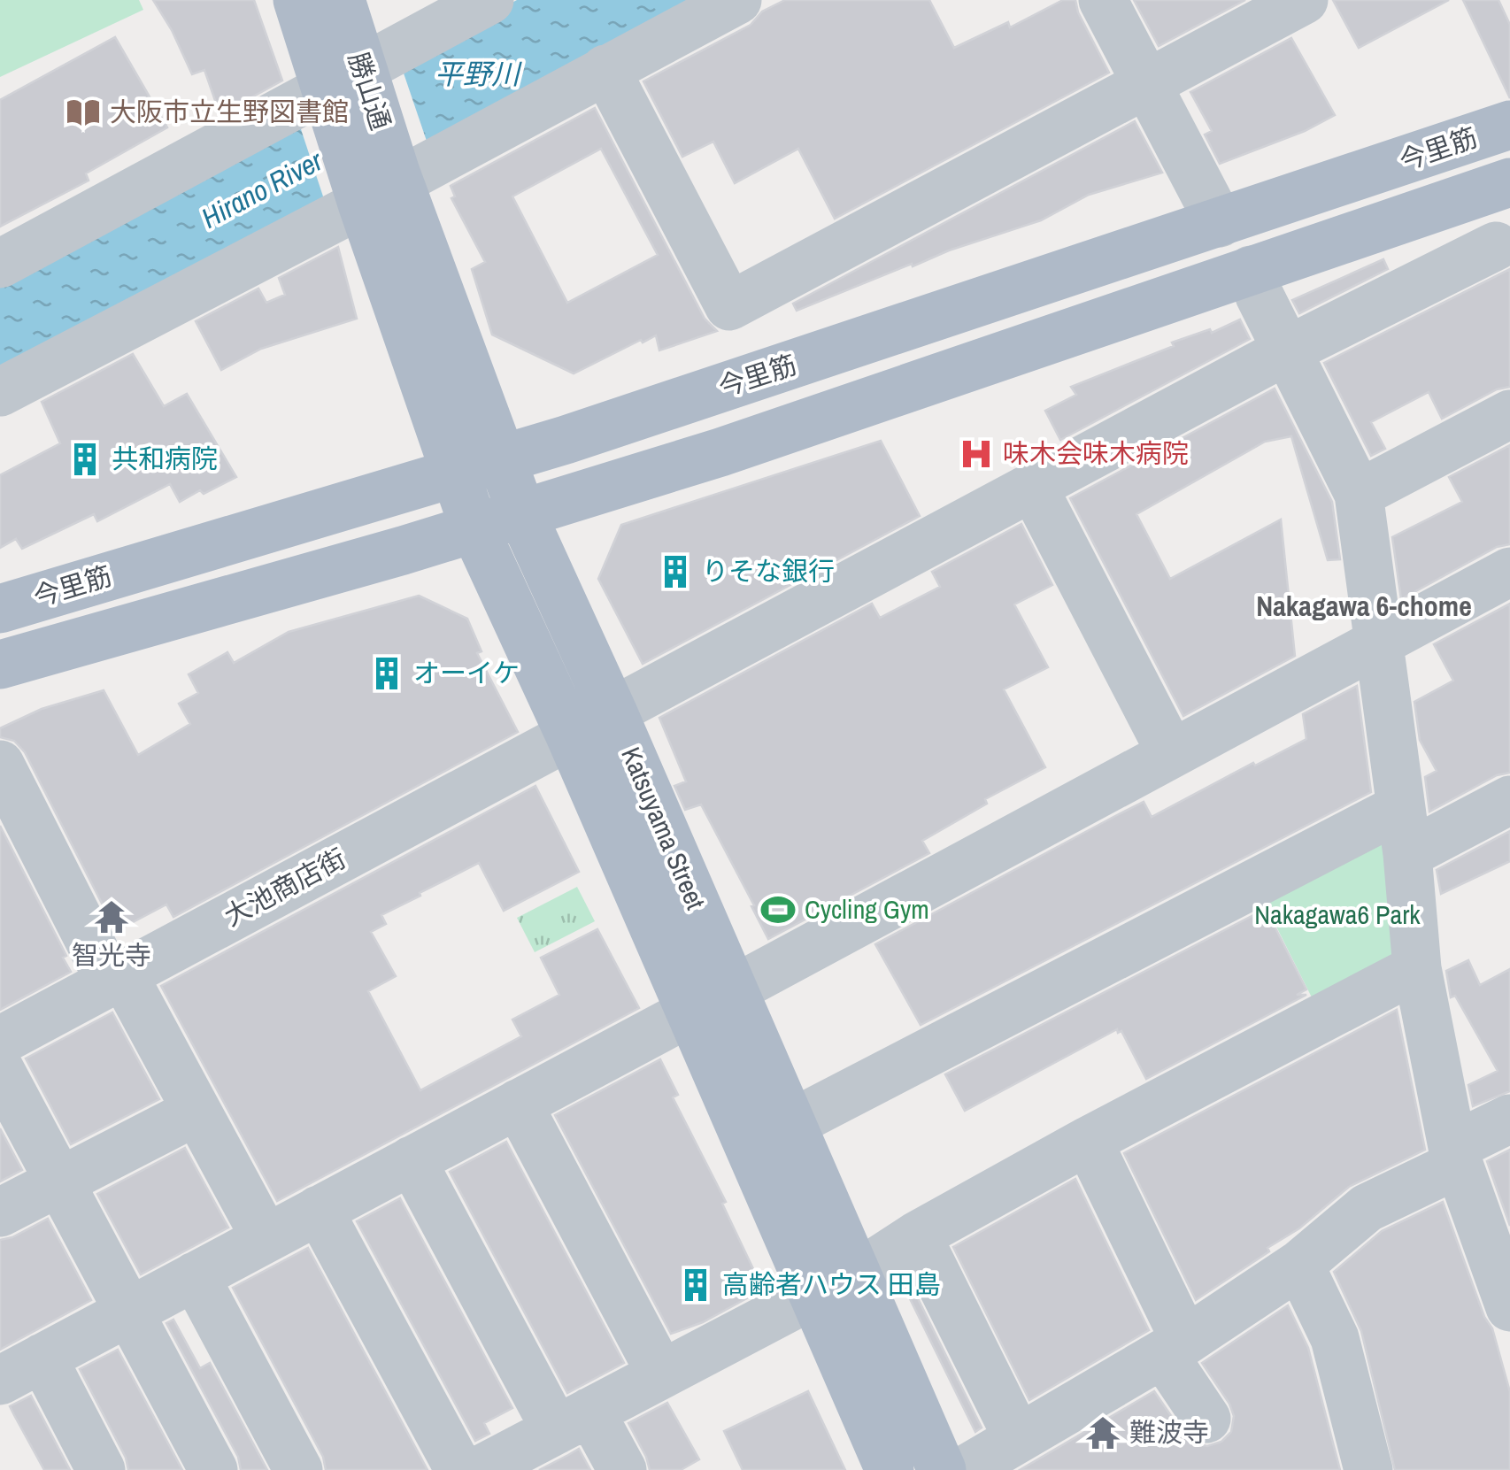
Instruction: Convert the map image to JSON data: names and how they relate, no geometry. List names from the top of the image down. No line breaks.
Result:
{"streets":{"main road":["勝山通","今里筋","Katsuyama Street"],"street":["大池商店街"]},"crossings":[["勝山通","Katsuyama Street"],["今里筋","Katsuyama Street"],["Katsuyama Street","大池商店街"]],"districts":["Nakagawa 6-chome"],"water":["平野川","Hirano River"],"parks":["Nakagawa6 Park"],"places":{"library":["大阪市立生野図書館"],"hospital":["味木会味木病院"],"building":["共和病院","りそな銀行","オーイケ","高齢者ハウス 田島"],"sports":["Cycling Gym"],"temple":["智光寺","難波寺"]}}
